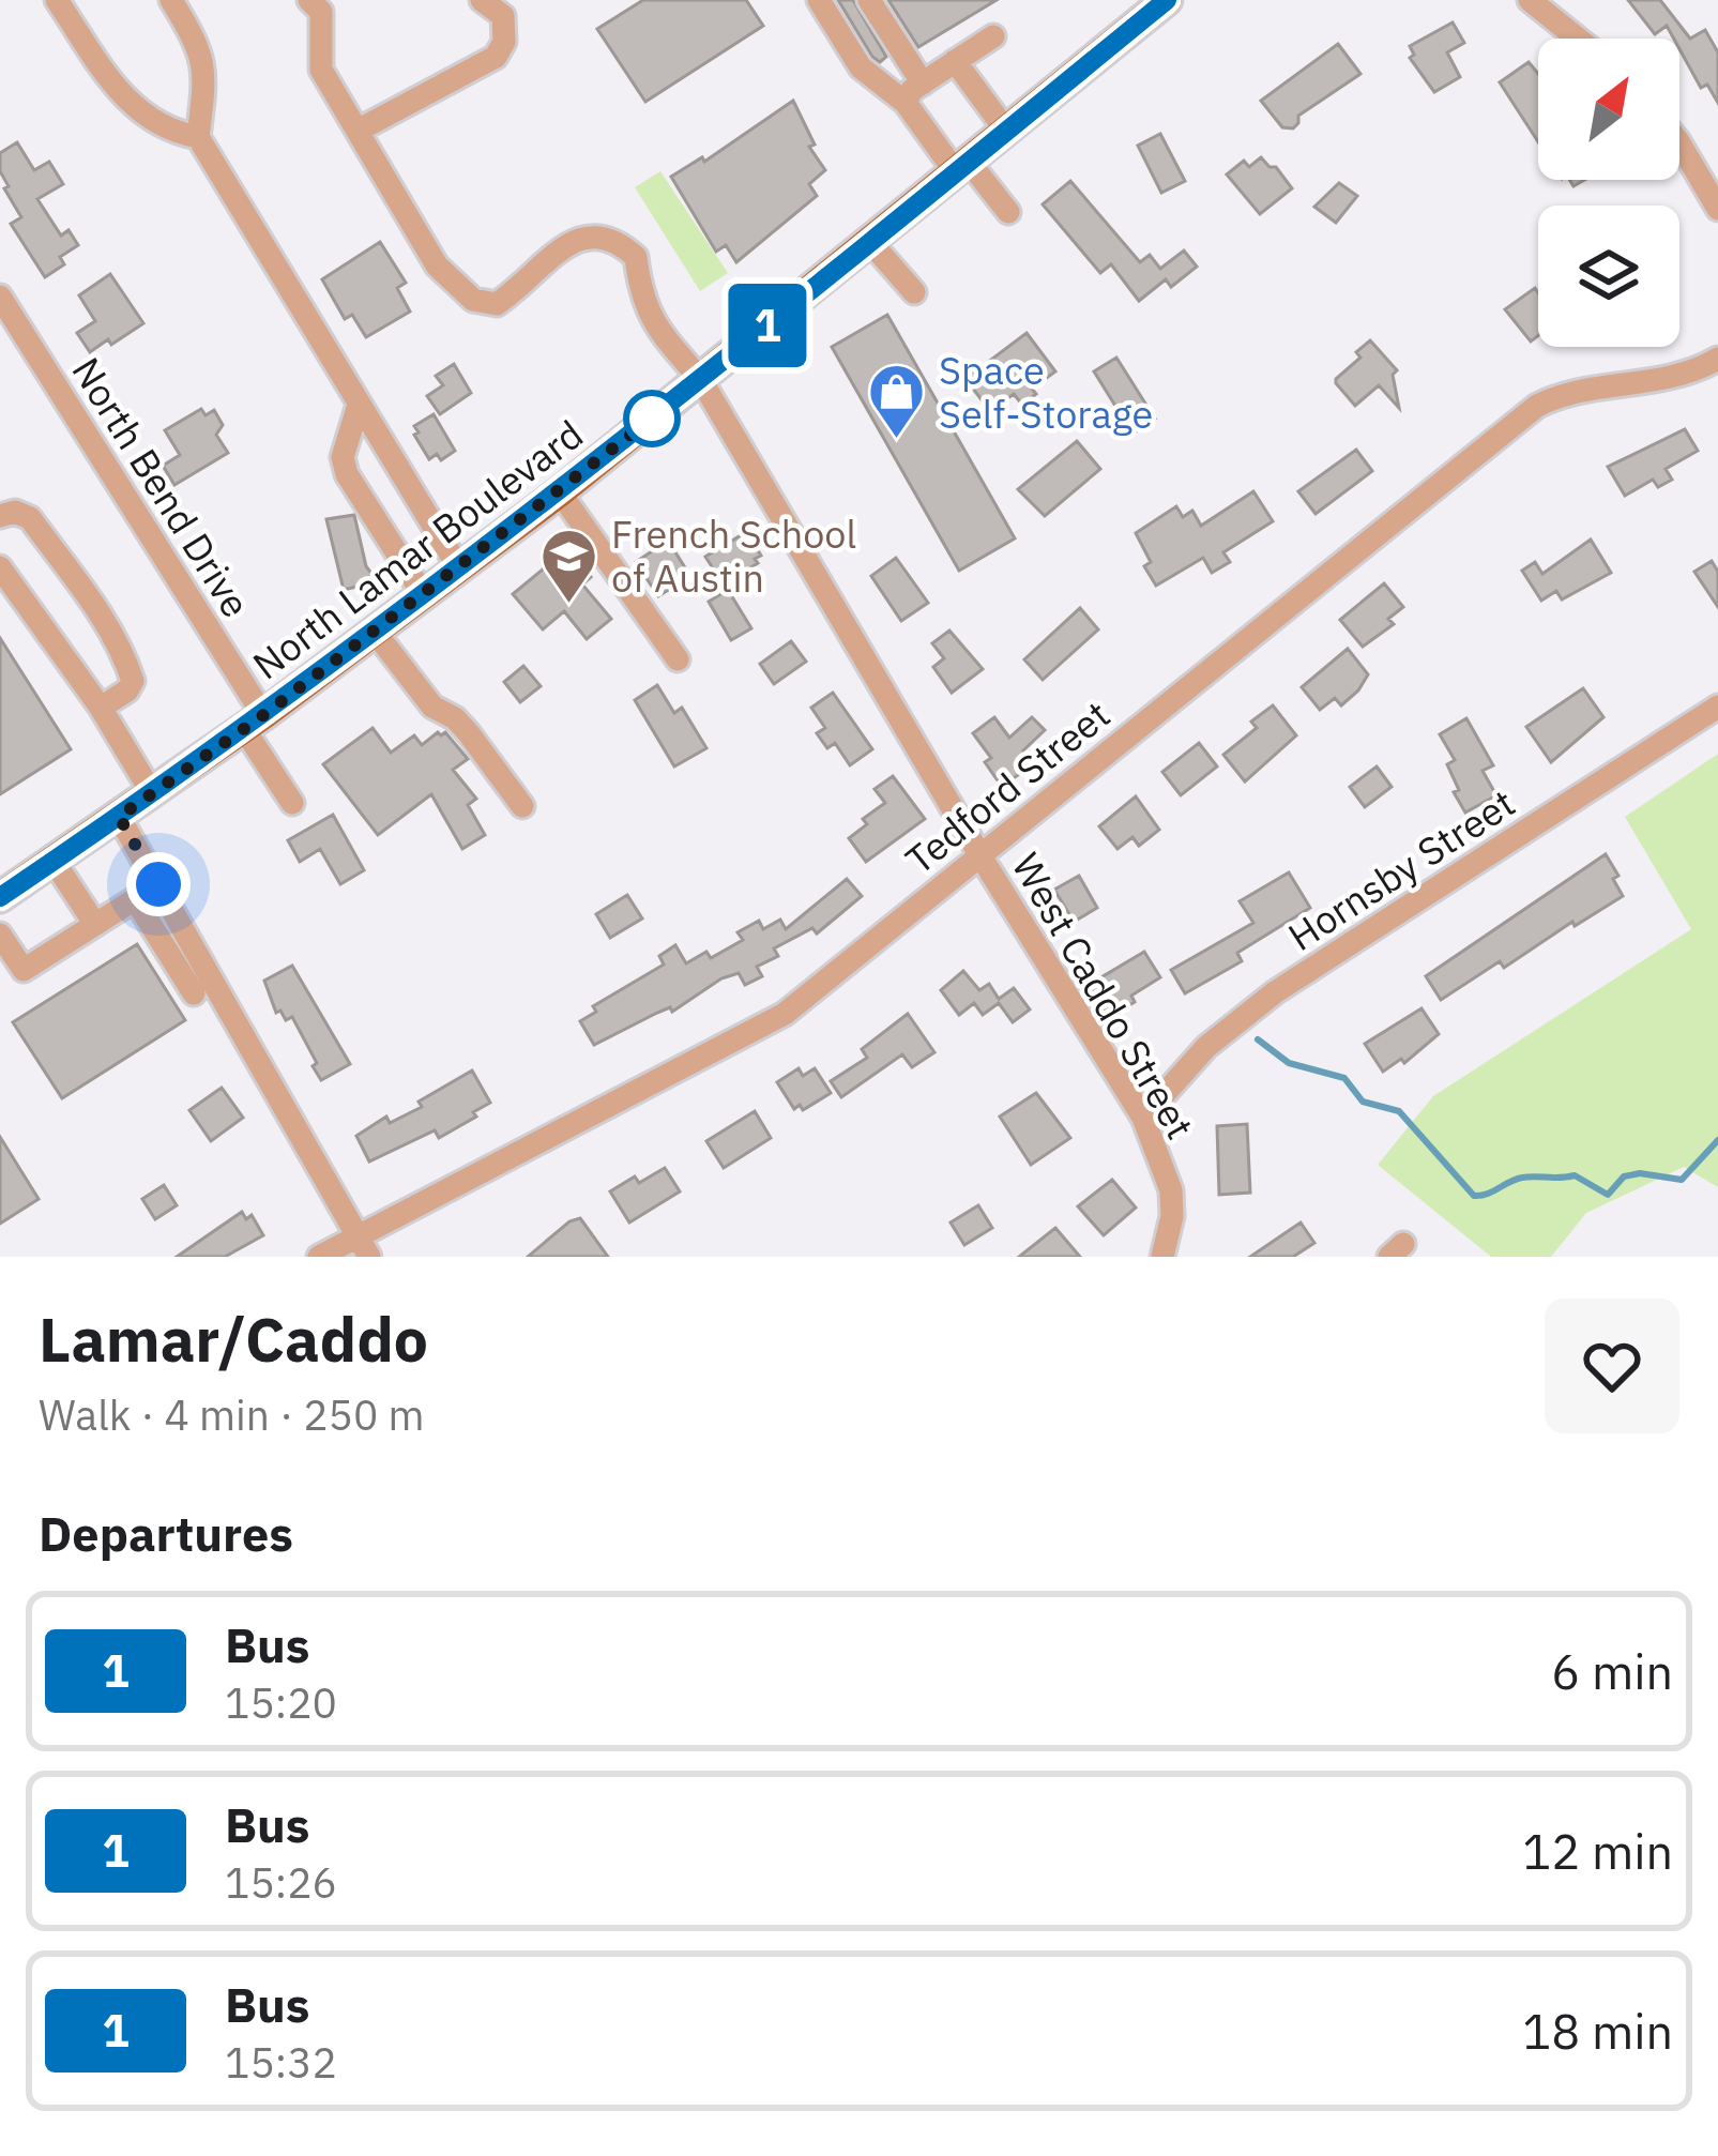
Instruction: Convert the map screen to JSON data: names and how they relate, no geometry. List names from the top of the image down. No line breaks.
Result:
{"streets":{"main road":["North Lamar Boulevard"],"street":["North Bend Drive","Tedford Street","Hornsby Street","West Caddo Street"]},"crossings":[["North Bend Drive","North Lamar Boulevard"],["North Lamar Boulevard","West Caddo Street"],["Tedford Street","West Caddo Street"],["Hornsby Street","West Caddo Street"]],"places":{"shop":["Space Self-Storage"],"school or university":["French School of Austin"]},"lines":["bus line 1"],"north":"top right","page":{"on_map":"1","heading":[["Lamar/Caddo","Walk · 4 min · 250 m"],"Departures"],"list":[{"mark":"1","name":"Bus","note":"15:20","value":"6 min"},{"mark":"1","name":"Bus","note":"15:26","value":"12 min"},{"mark":"1","name":"Bus","note":"15:32","value":"18 min"}]}}
